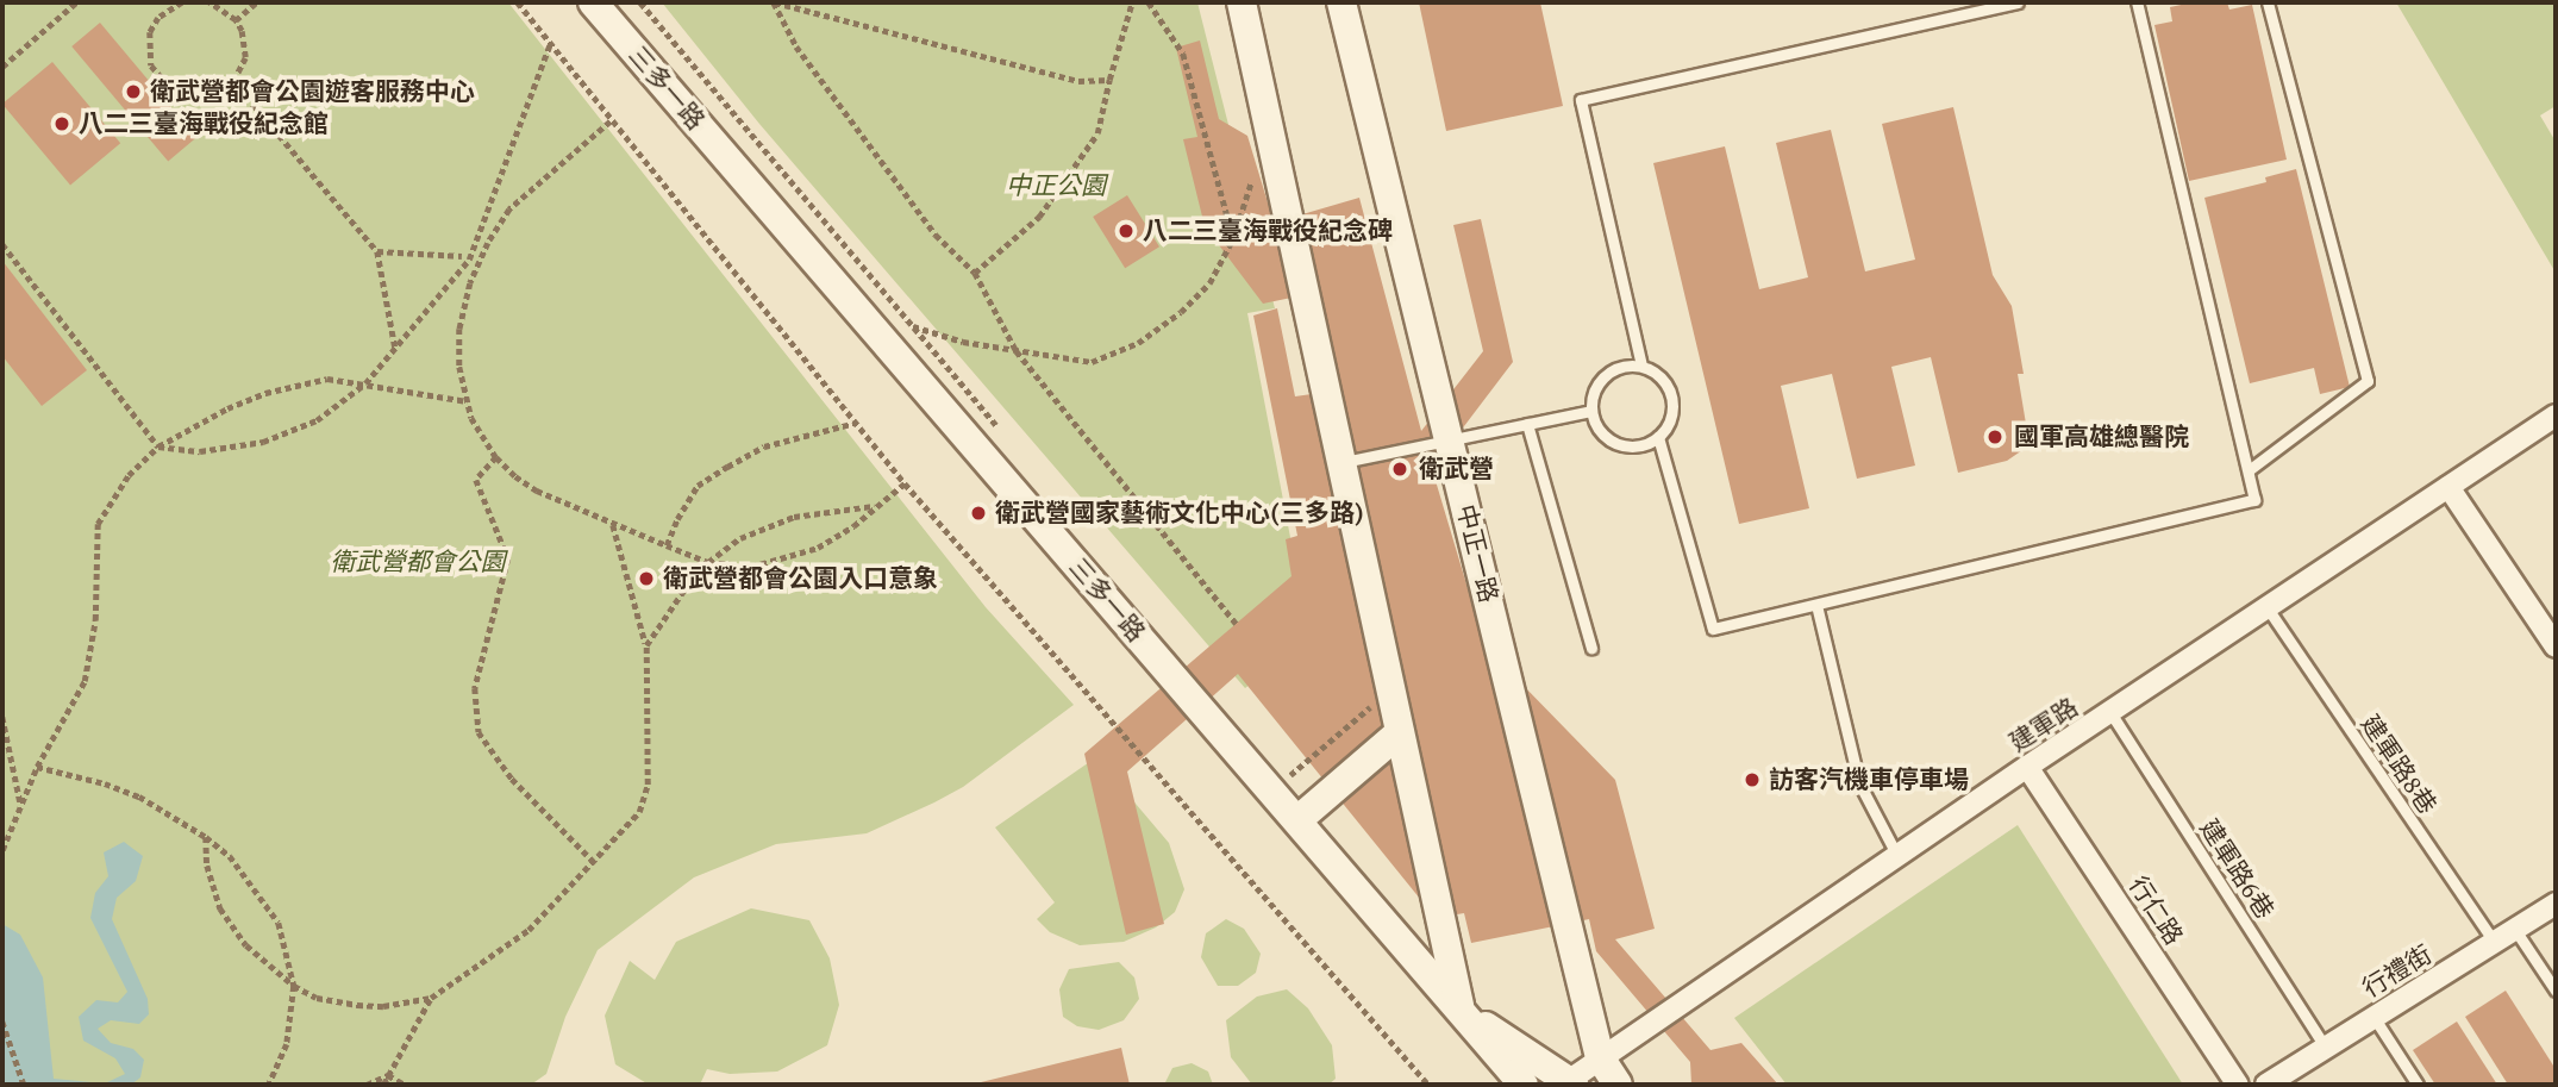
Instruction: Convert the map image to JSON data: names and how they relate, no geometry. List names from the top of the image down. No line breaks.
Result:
{"streets":{"street":["三多一路","中正一路","建軍路","行仁路","行禮街"],"lane":["建軍路8巷","建軍路6巷"]},"crossings":[["中正一路","建軍路"],["建軍路","建軍路8巷"],["建軍路","建軍路6巷"],["建軍路","行仁路"],["建軍路8巷","行禮街"],["建軍路6巷","行禮街"]],"parks":["中正公園","衛武營都會公園"],"places":["衛武營都會公園遊客服務中心","八二三臺海戰役紀念館","八二三臺海戰役紀念碑","國軍高雄總醫院","衛武營","衛武營國家藝術文化中心(三多路)","衛武營都會公園入口意象","訪客汽機車停車場"]}
